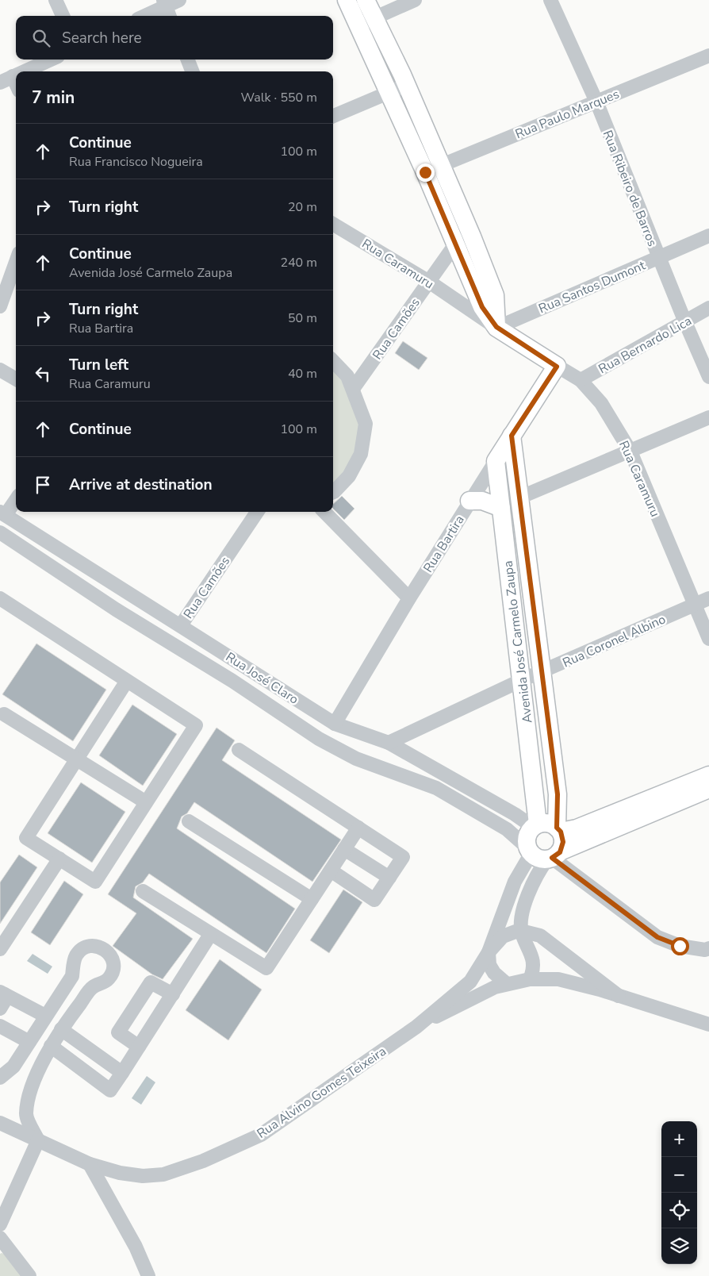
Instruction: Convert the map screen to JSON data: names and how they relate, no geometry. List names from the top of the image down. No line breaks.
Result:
{"streets":{"main road":["Rua Caramuru","Rua Bartira","Avenida José Carmelo Zaupa"],"street":["Rua Paulo Marques","Rua Ribeiro de Barros","Rua Santos Dumont","Rua Camões","Rua Bernardo Lica","Rua Coronel Albino","Rua José Claro","Rua Alvino Gomes Teixeira"]},"crossings":[["Rua Paulo Marques","Rua Ribeiro de Barros"],["Rua Ribeiro de Barros","Rua Santos Dumont"],["Rua Ribeiro de Barros","Rua Bernardo Lica"],["Rua Caramuru","Rua Santos Dumont"],["Rua Caramuru","Rua Camões"],["Rua Caramuru","Rua Bernardo Lica"],["Rua Caramuru","Rua Bartira"],["Rua Caramuru","Rua Coronel Albino"],["Rua Camões","Rua José Claro"],["Rua Bartira","Avenida José Carmelo Zaupa"],["Rua Bartira","Rua José Claro"],["Rua Coronel Albino","Avenida José Carmelo Zaupa"],["Rua Coronel Albino","Rua José Claro"],["Avenida José Carmelo Zaupa","Rua José Claro"]],"page":{"search":"Search here","heading":["7 min","Walk · 550 m"],"list":[["Continue","Rua Francisco Nogueira","100 m"],["Turn right","20 m"],["Continue","Avenida José Carmelo Zaupa","240 m"],["Turn right","Rua Bartira","50 m"],["Turn left","Rua Caramuru","40 m"],["Continue","100 m"],"Arrive at destination"],"map_buttons":["+","−"]}}
